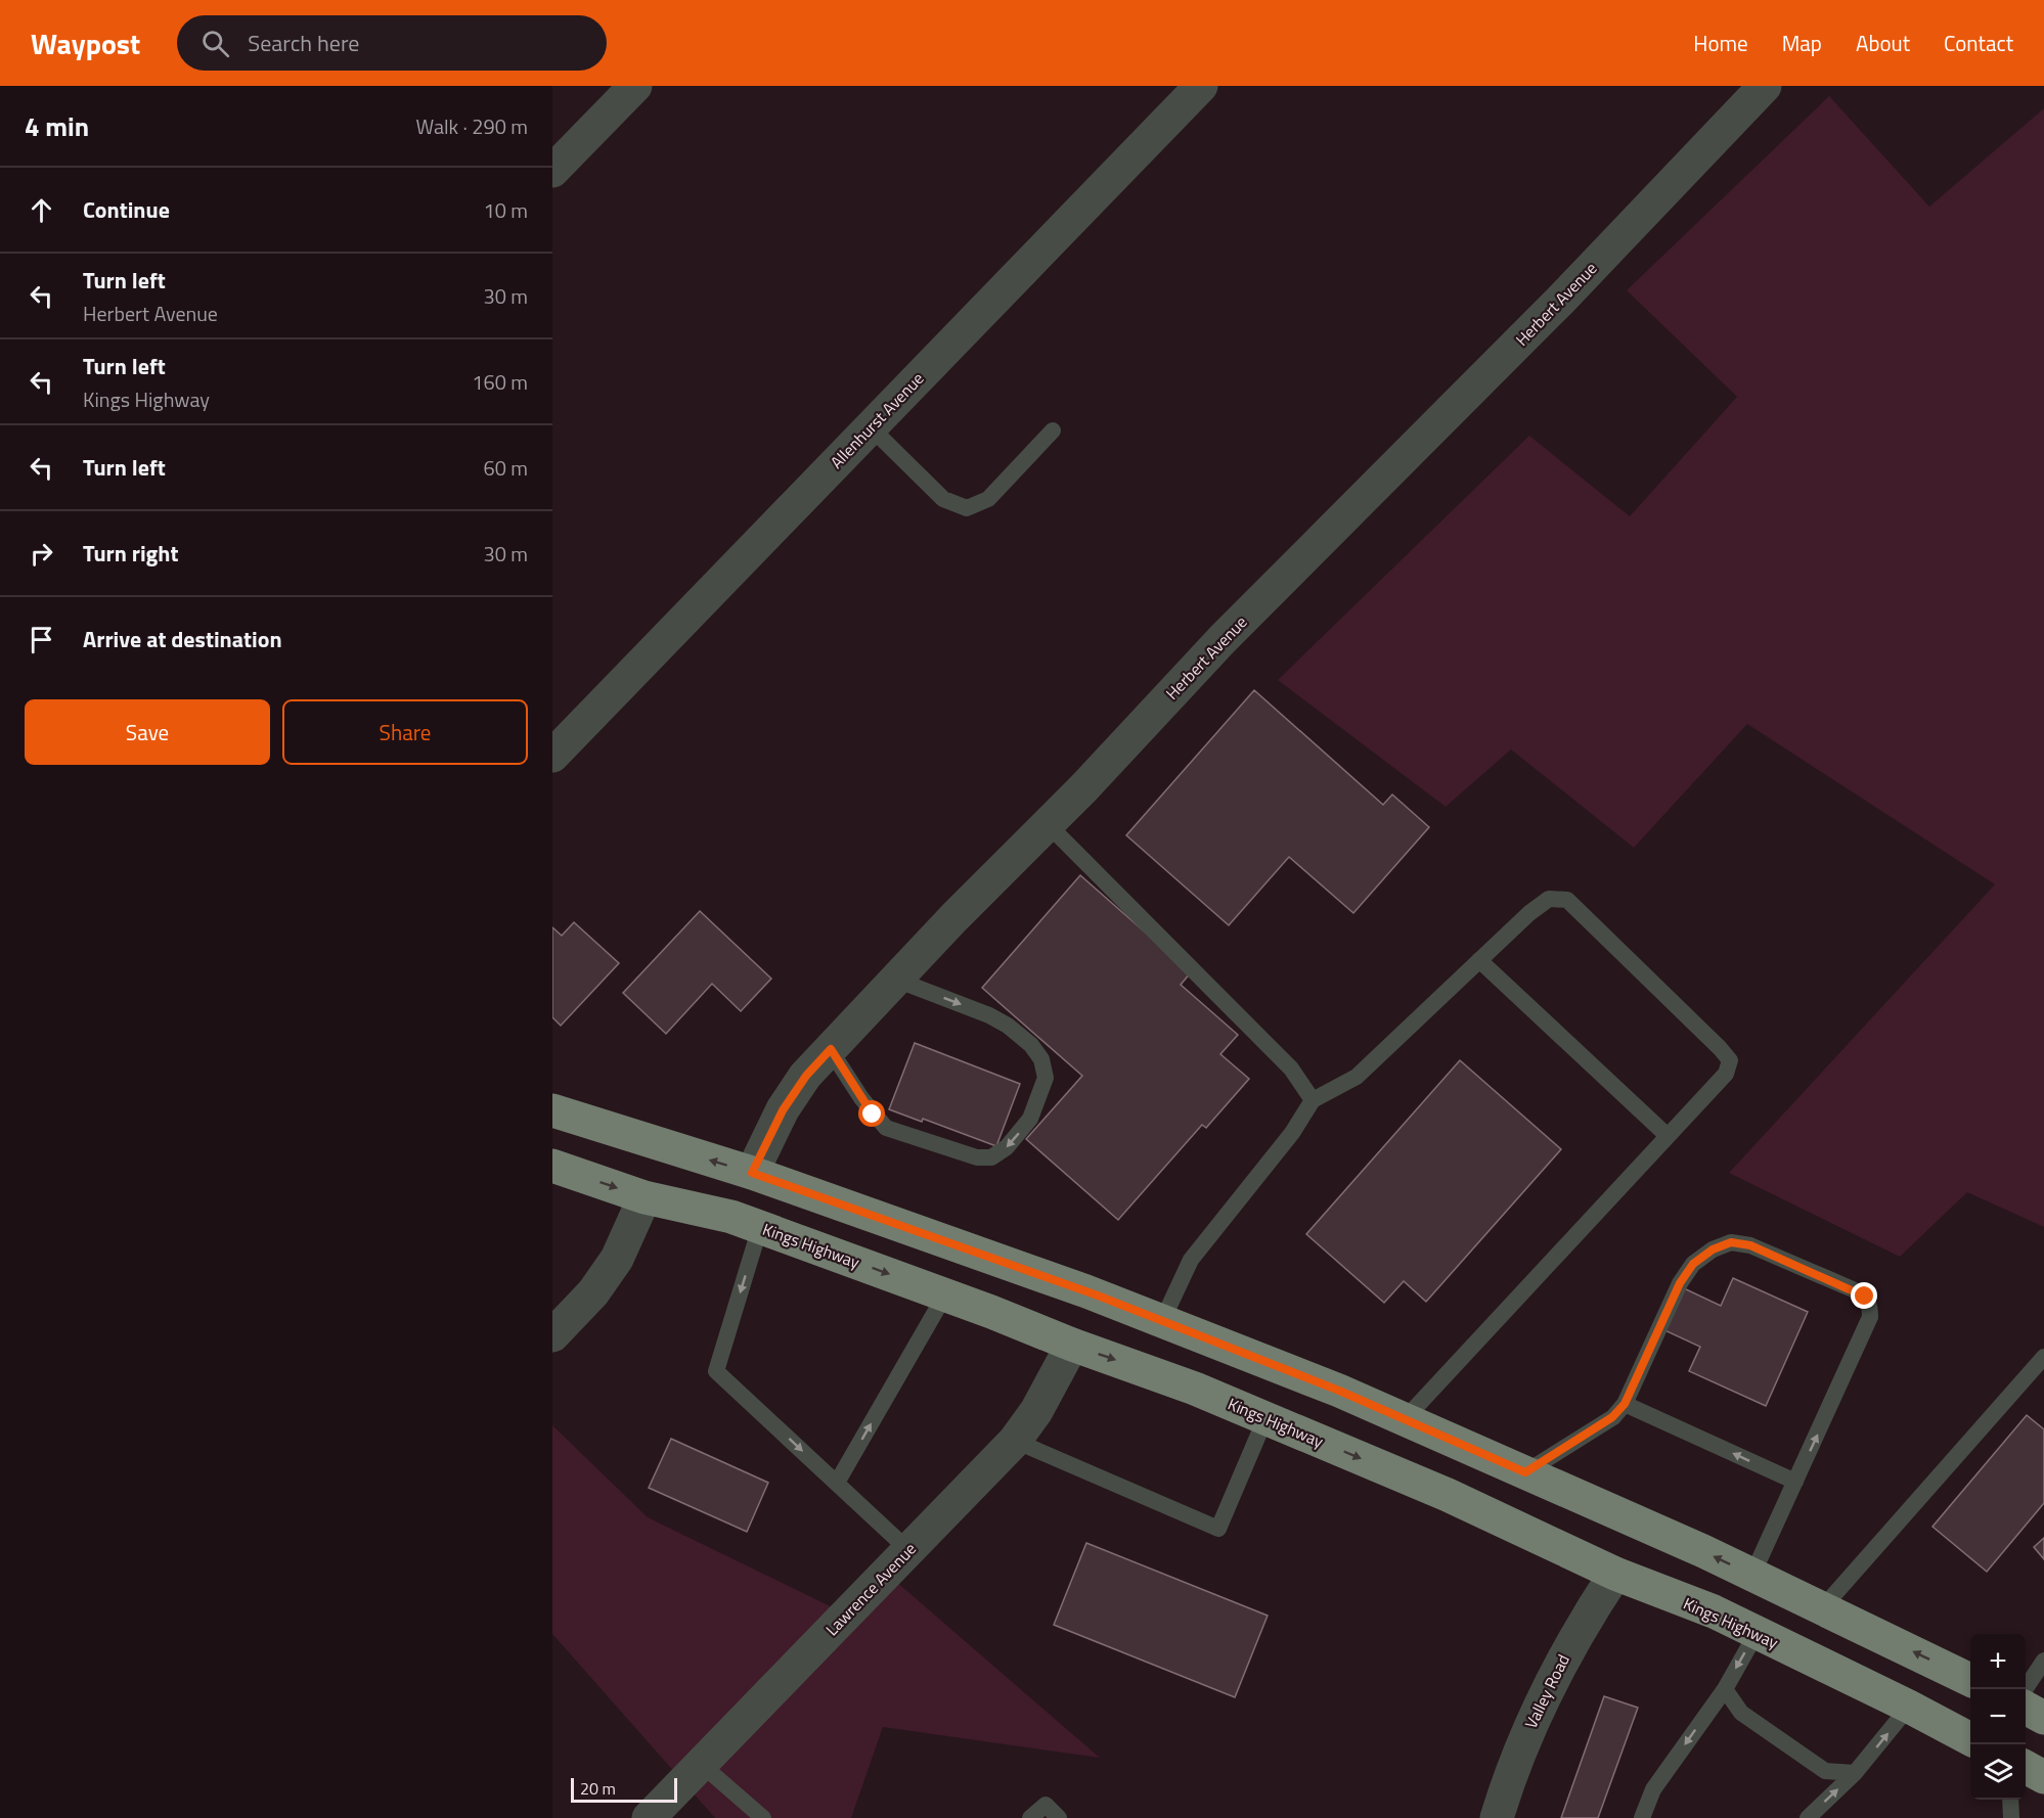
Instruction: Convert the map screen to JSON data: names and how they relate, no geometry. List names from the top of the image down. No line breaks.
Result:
{"streets":{"main road":["Kings Highway"],"street":["Herbert Avenue","Allenhurst Avenue","Lawrence Avenue","Valley Road"]},"crossings":[["Kings Highway","Lawrence Avenue"],["Kings Highway","Valley Road"]],"scale_bar":"20 m","page":{"header":"Waypost","search":"Search here","nav":["Home","Map","About","Contact"],"heading":["4 min","Walk · 290 m"],"list":[["Continue","10 m"],["Turn left","Herbert Avenue","30 m"],["Turn left","Kings Highway","160 m"],["Turn left","60 m"],["Turn right","30 m"],"Arrive at destination"],"buttons":["Save","Share"],"map_buttons":["+","−"],"scale":"20 m"}}
